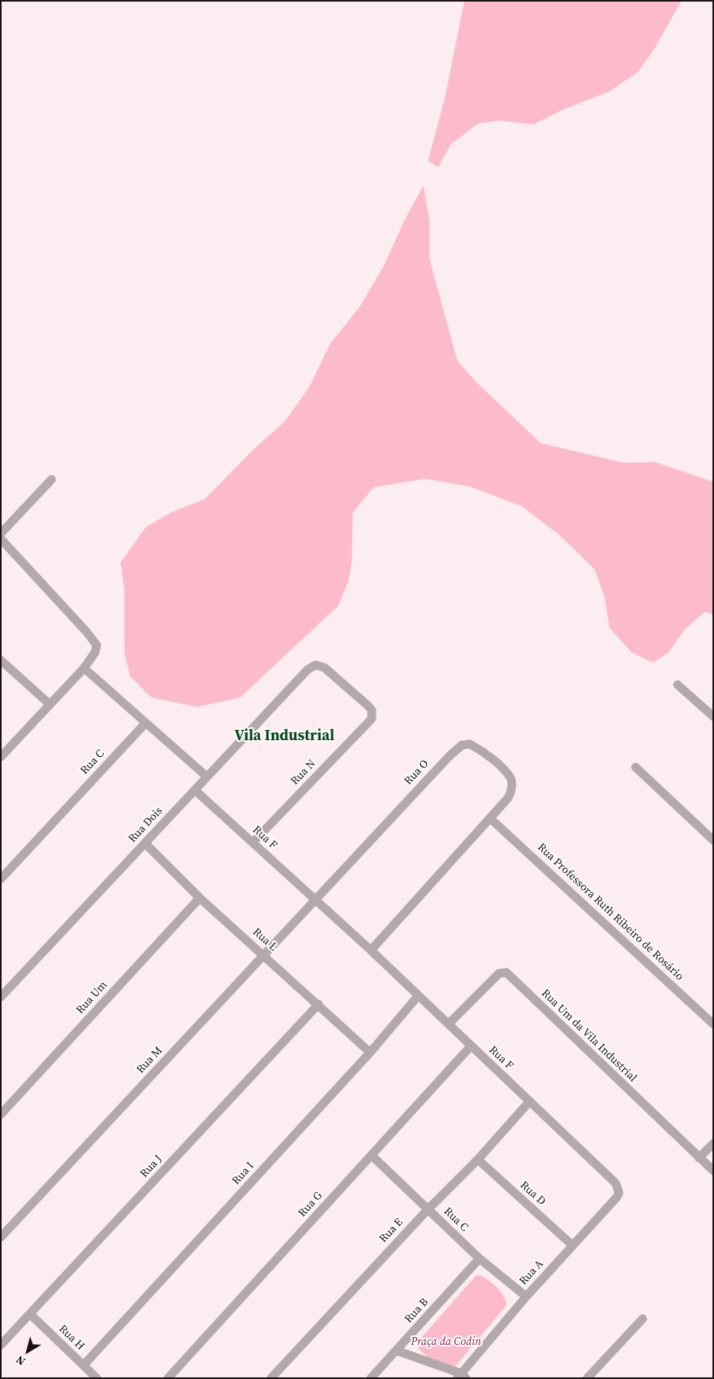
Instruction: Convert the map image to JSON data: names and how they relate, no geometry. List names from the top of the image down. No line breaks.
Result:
{"streets":{"street":["Rua C","Rua N","Rua O","Rua Dois","Rua F","Rua Professora Ruth Ribeiro de Rosário","Rua L","Rua Um","Rua Um da Vila Industrial","Rua M","Rua J","Rua I","Rua D","Rua G","Rua E","Rua A","Rua B","Rua H"]},"crossings":[["Rua C","Rua G"],["Rua C","Rua E"],["Rua C","Rua A"],["Rua C","Rua B"],["Rua N","Rua Dois"],["Rua N","Rua F"],["Rua O","Rua F"],["Rua O","Rua Professora Ruth Ribeiro de Rosário"],["Rua O","Rua M"],["Rua Dois","Rua F"],["Rua Dois","Rua L"],["Rua F","Rua Um da Vila Industrial"],["Rua F","Rua M"],["Rua F","Rua I"],["Rua F","Rua G"],["Rua F","Rua E"],["Rua F","Rua A"],["Rua L","Rua Um"],["Rua L","Rua M"],["Rua L","Rua J"],["Rua L","Rua I"],["Rua J","Rua H"],["Rua I","Rua H"],["Rua D","Rua E"],["Rua D","Rua A"]],"districts":["Vila Industrial"],"parks":["Praça da Codin"],"north":"bottom left"}
